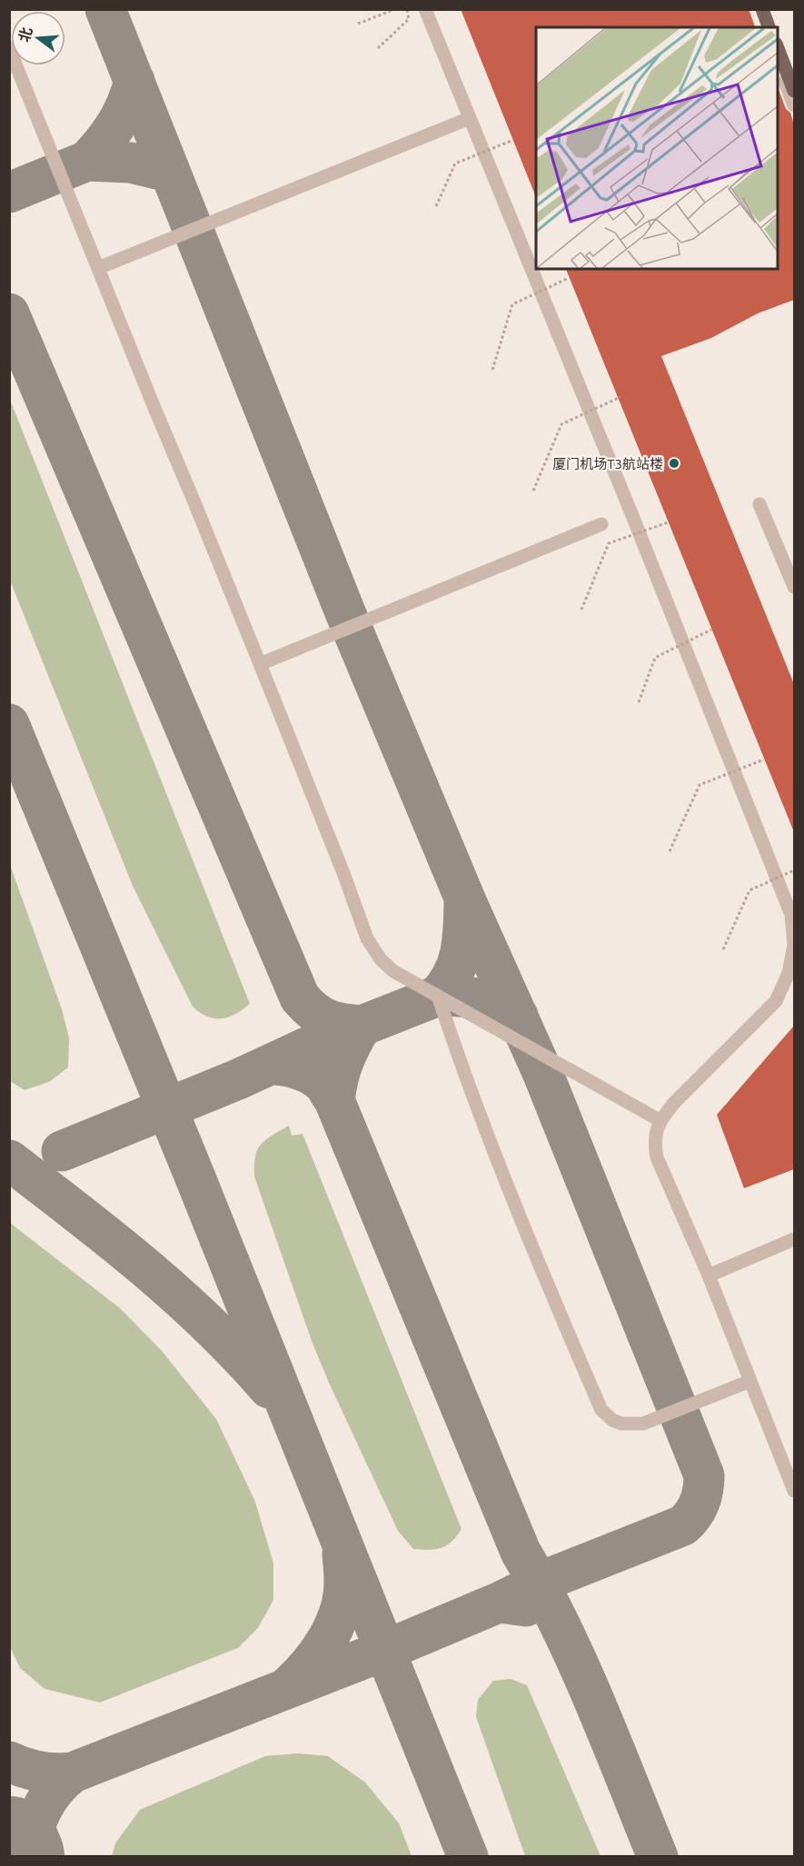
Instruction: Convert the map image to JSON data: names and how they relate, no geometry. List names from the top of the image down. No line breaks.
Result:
{"places":["厦门机场T3航站楼"],"north":"left"}
